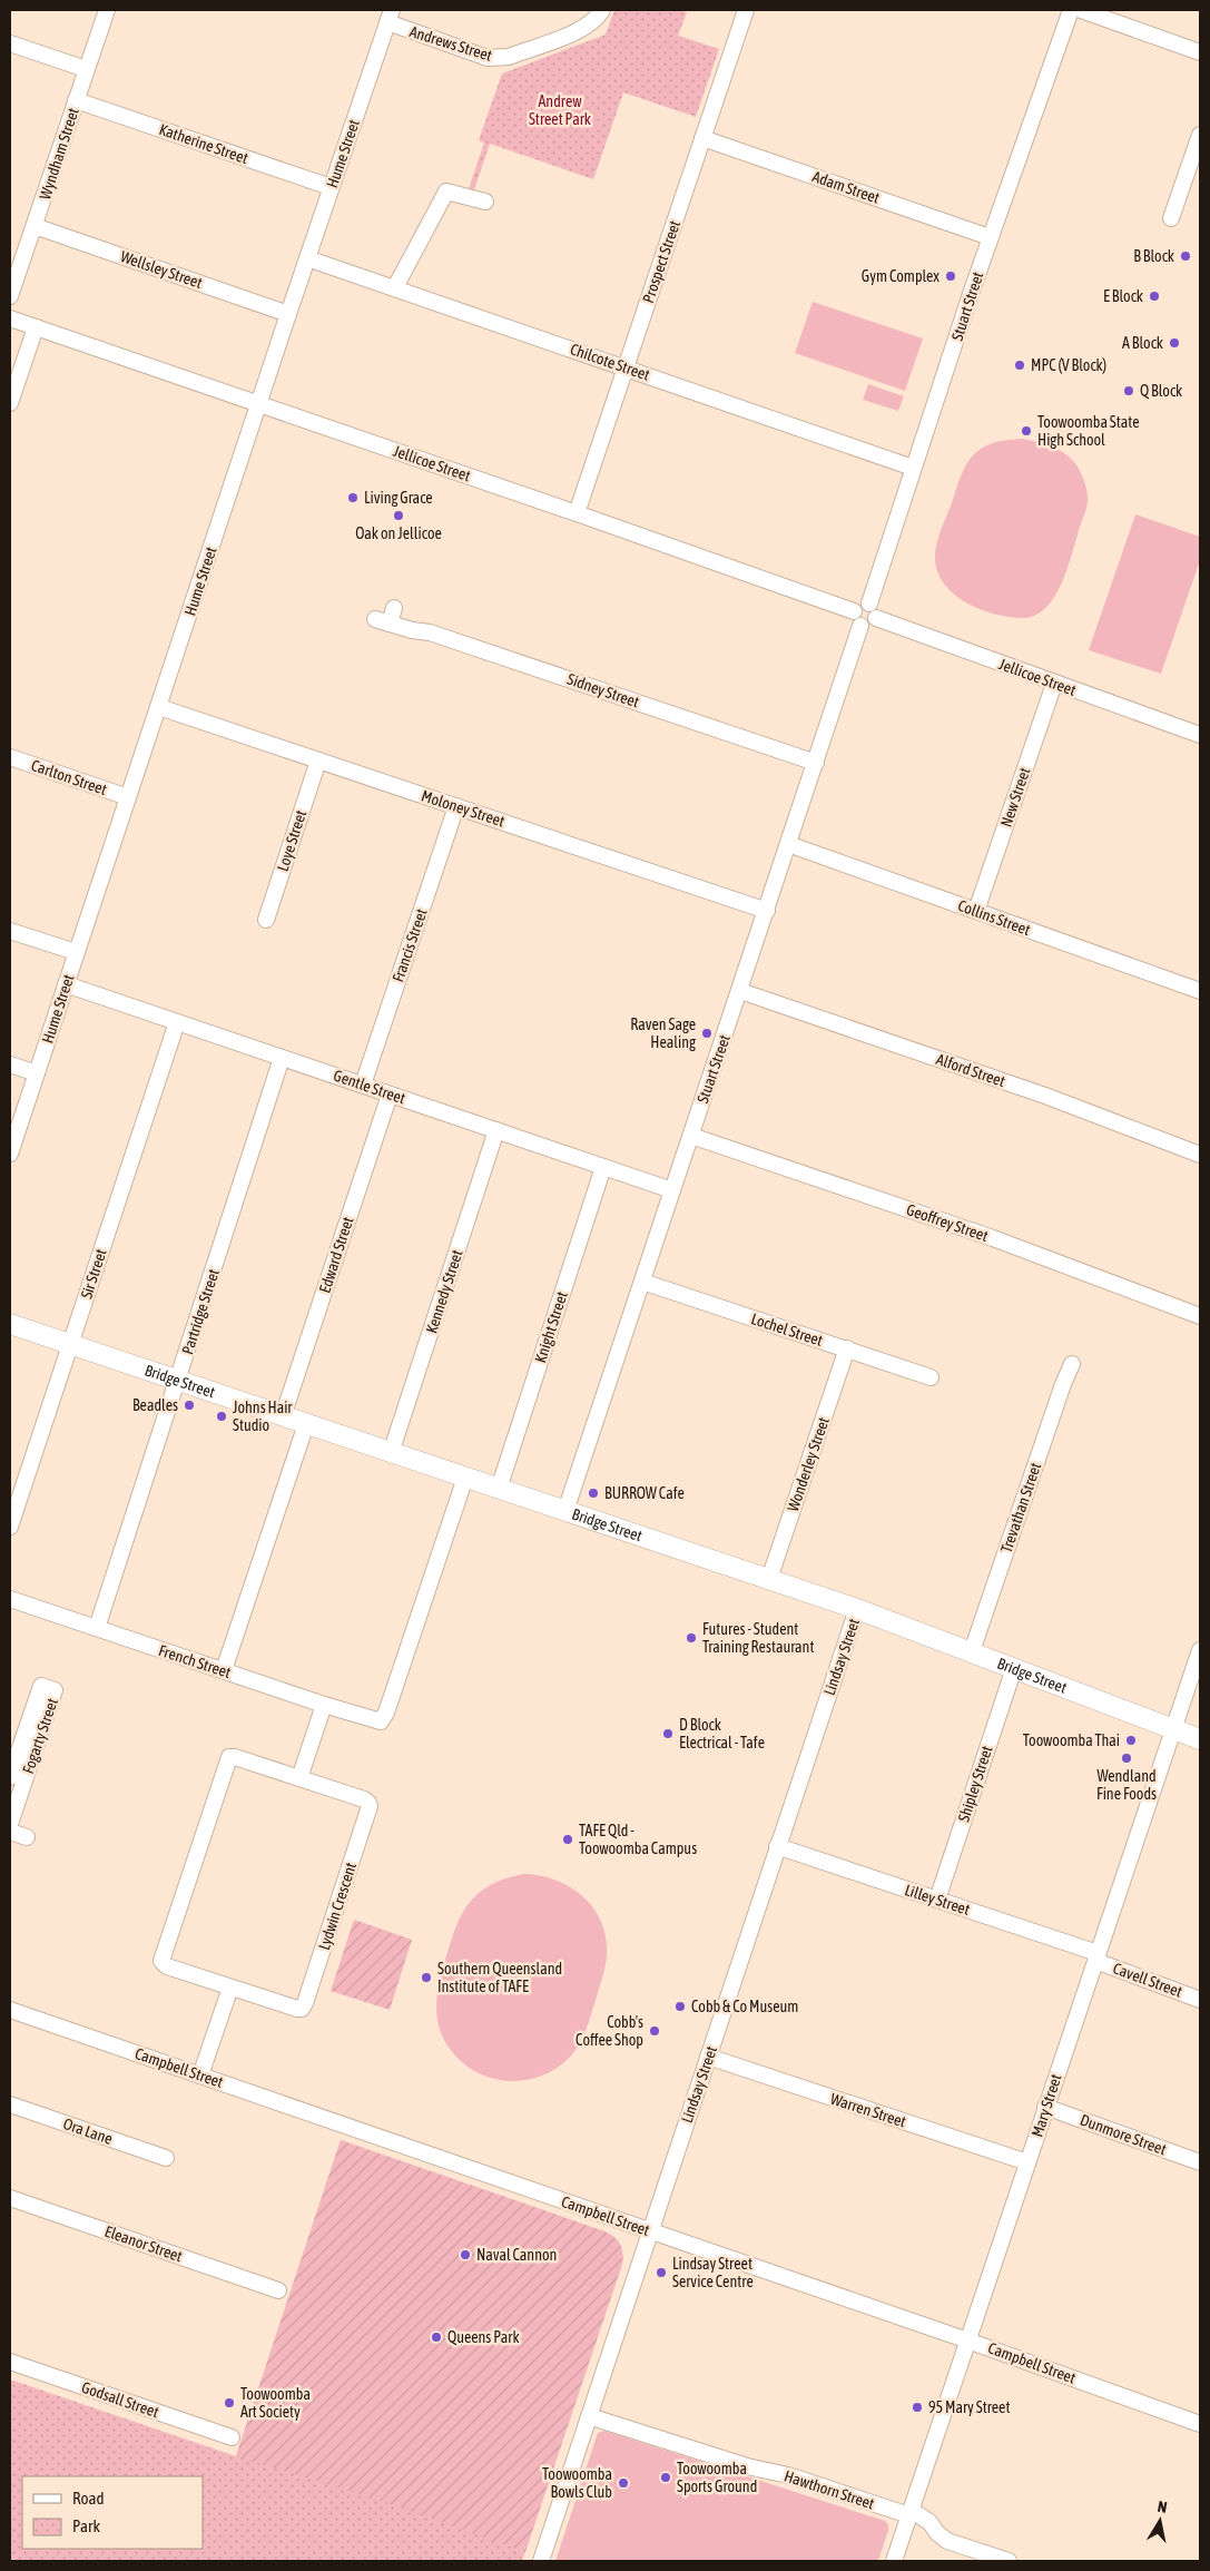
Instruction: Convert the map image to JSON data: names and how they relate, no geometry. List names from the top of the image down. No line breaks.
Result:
{"streets":{"main road":["Bridge Street"],"street":["Andrews Street","Katherine Street","Wyndham Street","Hume Street","Adam Street","Prospect Street","Wellsley Street","Stuart Street","Chilcote Street","Jellicoe Street","Sidney Street","Carlton Street","New Street","Moloney Street","Loye Street","Collins Street","Francis Street","Alford Street","Gentle Street","Geoffrey Street","Edward Street","Sir Street","Kennedy Street","Partridge Street","Knight Street","Lochel Street","Wonderley Street","Trevathan Street","Lindsay Street","French Street","Fogarty Street","Shipley Street","Lilley Street","Lydwin Crescent","Cavell Street","Campbell Street","Mary Street","Warren Street","Ora Lane","Dunmore Street","Eleanor Street","Godsall Street","Hawthorn Street"]},"crossings":[["Andrews Street","Hume Street"],["Katherine Street","Wyndham Street"],["Katherine Street","Hume Street"],["Wyndham Street","Wellsley Street"],["Hume Street","Wellsley Street"],["Hume Street","Chilcote Street"],["Hume Street","Jellicoe Street"],["Hume Street","Carlton Street"],["Hume Street","Moloney Street"],["Hume Street","Gentle Street"],["Adam Street","Prospect Street"],["Adam Street","Stuart Street"],["Prospect Street","Chilcote Street"],["Prospect Street","Jellicoe Street"],["Stuart Street","Chilcote Street"],["Stuart Street","Jellicoe Street"],["Stuart Street","Sidney Street"],["Stuart Street","Moloney Street"],["Stuart Street","Collins Street"],["Stuart Street","Alford Street"],["Stuart Street","Gentle Street"],["Stuart Street","Geoffrey Street"],["Stuart Street","Lochel Street"],["Stuart Street","Bridge Street"],["Jellicoe Street","New Street"],["New Street","Collins Street"],["Moloney Street","Loye Street"],["Moloney Street","Francis Street"],["Francis Street","Gentle Street"],["Gentle Street","Edward Street"],["Gentle Street","Sir Street"],["Gentle Street","Kennedy Street"],["Gentle Street","Partridge Street"],["Gentle Street","Knight Street"],["Edward Street","Bridge Street"],["Sir Street","Bridge Street"],["Kennedy Street","Bridge Street"],["Partridge Street","Bridge Street"],["Partridge Street","French Street"],["Knight Street","Bridge Street"],["Lochel Street","Wonderley Street"],["Bridge Street","Wonderley Street"],["Bridge Street","Trevathan Street"],["Bridge Street","Lindsay Street"],["Bridge Street","French Street"],["Bridge Street","Shipley Street"],["Bridge Street","Mary Street"],["Lindsay Street","Lilley Street"],["Lindsay Street","Campbell Street"],["Lindsay Street","Warren Street"],["Lindsay Street","Hawthorn Street"],["Shipley Street","Lilley Street"],["Lilley Street","Cavell Street"],["Lilley Street","Mary Street"],["Cavell Street","Mary Street"],["Campbell Street","Mary Street"],["Mary Street","Warren Street"],["Mary Street","Dunmore Street"],["Mary Street","Hawthorn Street"]],"parks":["Andrew Street Park"],"places":["B Block","Gym Complex","E Block","A Block","MPC (V Block)","Q Block","Toowoomba State High School","Living Grace","Oak on Jellicoe","Raven Sage Healing","Beadles","Johns Hair Studio","BURROW Cafe","Futures - Student Training Restaurant","D Block Electrical - Tafe","Toowoomba Thai","Wendland Fine Foods","TAFE Qld - Toowoomba Campus","Southern Queensland Institute of TAFE","Cobb & Co Museum","Cobb's Coffee Shop","Naval Cannon","Lindsay Street Service Centre","Queens Park","Toowoomba Art Society","95 Mary Street","Toowoomba Sports Ground","Toowoomba Bowls Club"],"legend":["Road","Park"],"north":"top"}
